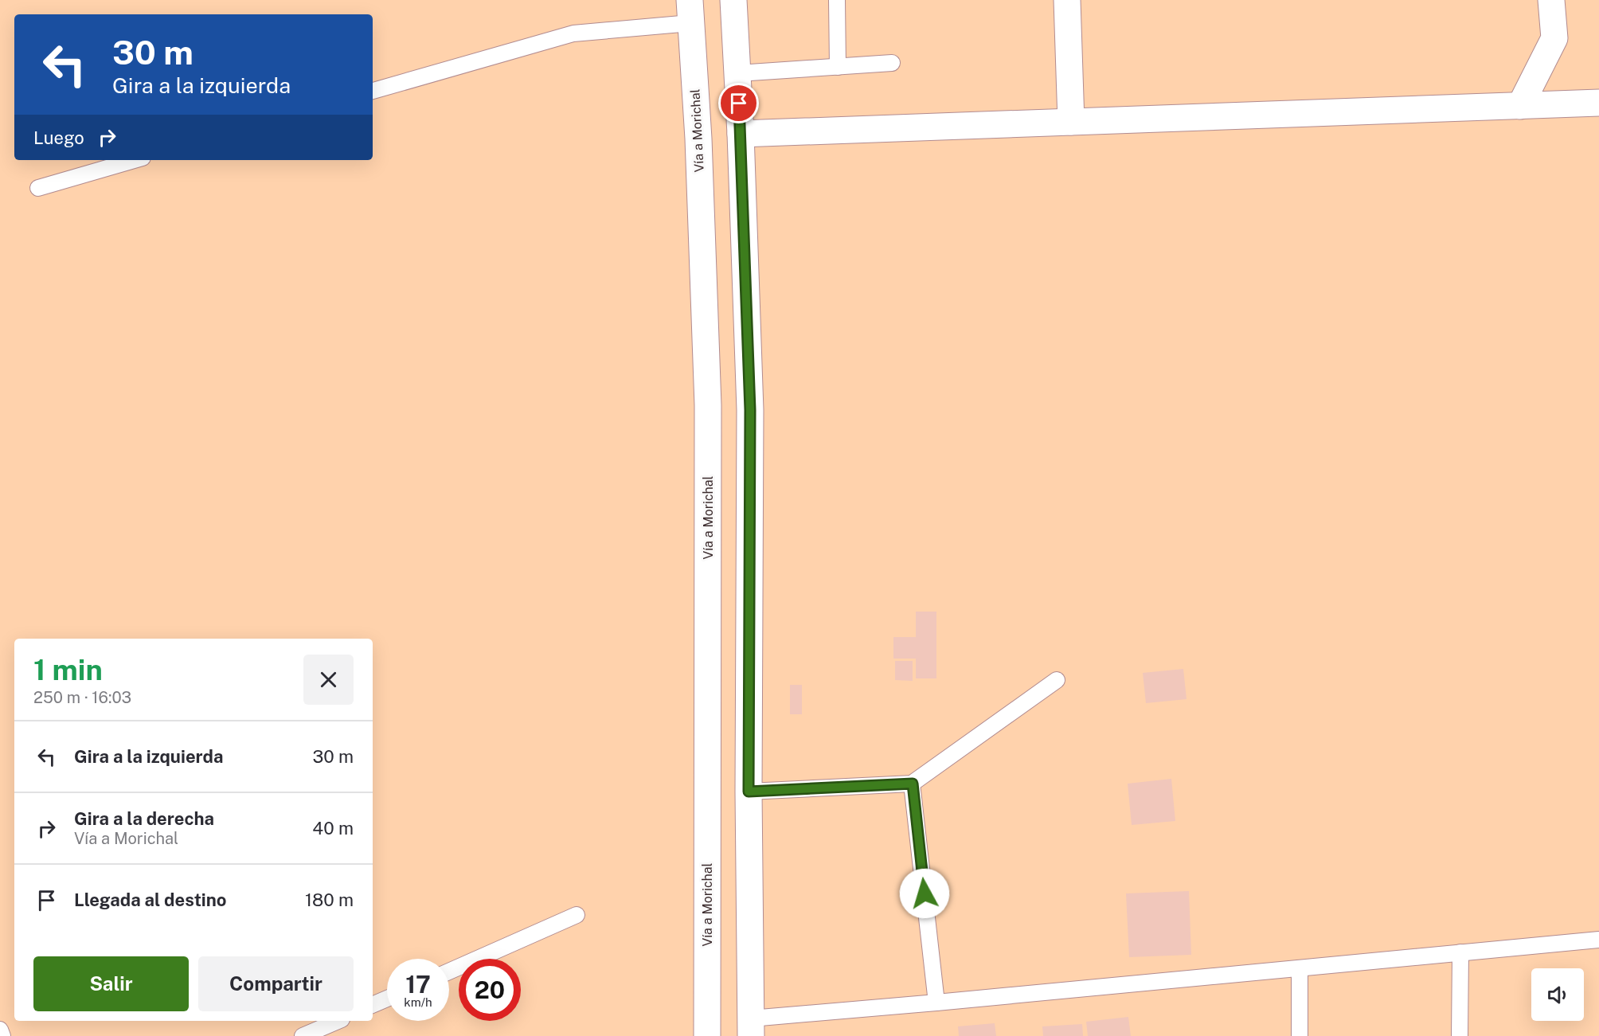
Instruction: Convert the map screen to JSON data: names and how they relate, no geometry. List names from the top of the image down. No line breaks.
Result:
{"streets":{"street":["Vía a Morichal"]},"page":{"turn":["30 m","Gira a la izquierda"],"then":"Luego","heading":["1 min","250 m · 16:03"],"list":[{"name":"Gira a la izquierda","value":"30 m"},{"name":"Gira a la derecha","note":"Vía a Morichal","value":"40 m"},{"name":"Llegada al destino","value":"180 m"}],"buttons":["Salir","Compartir"],"speed":"17 km/h","limit":"20"}}
